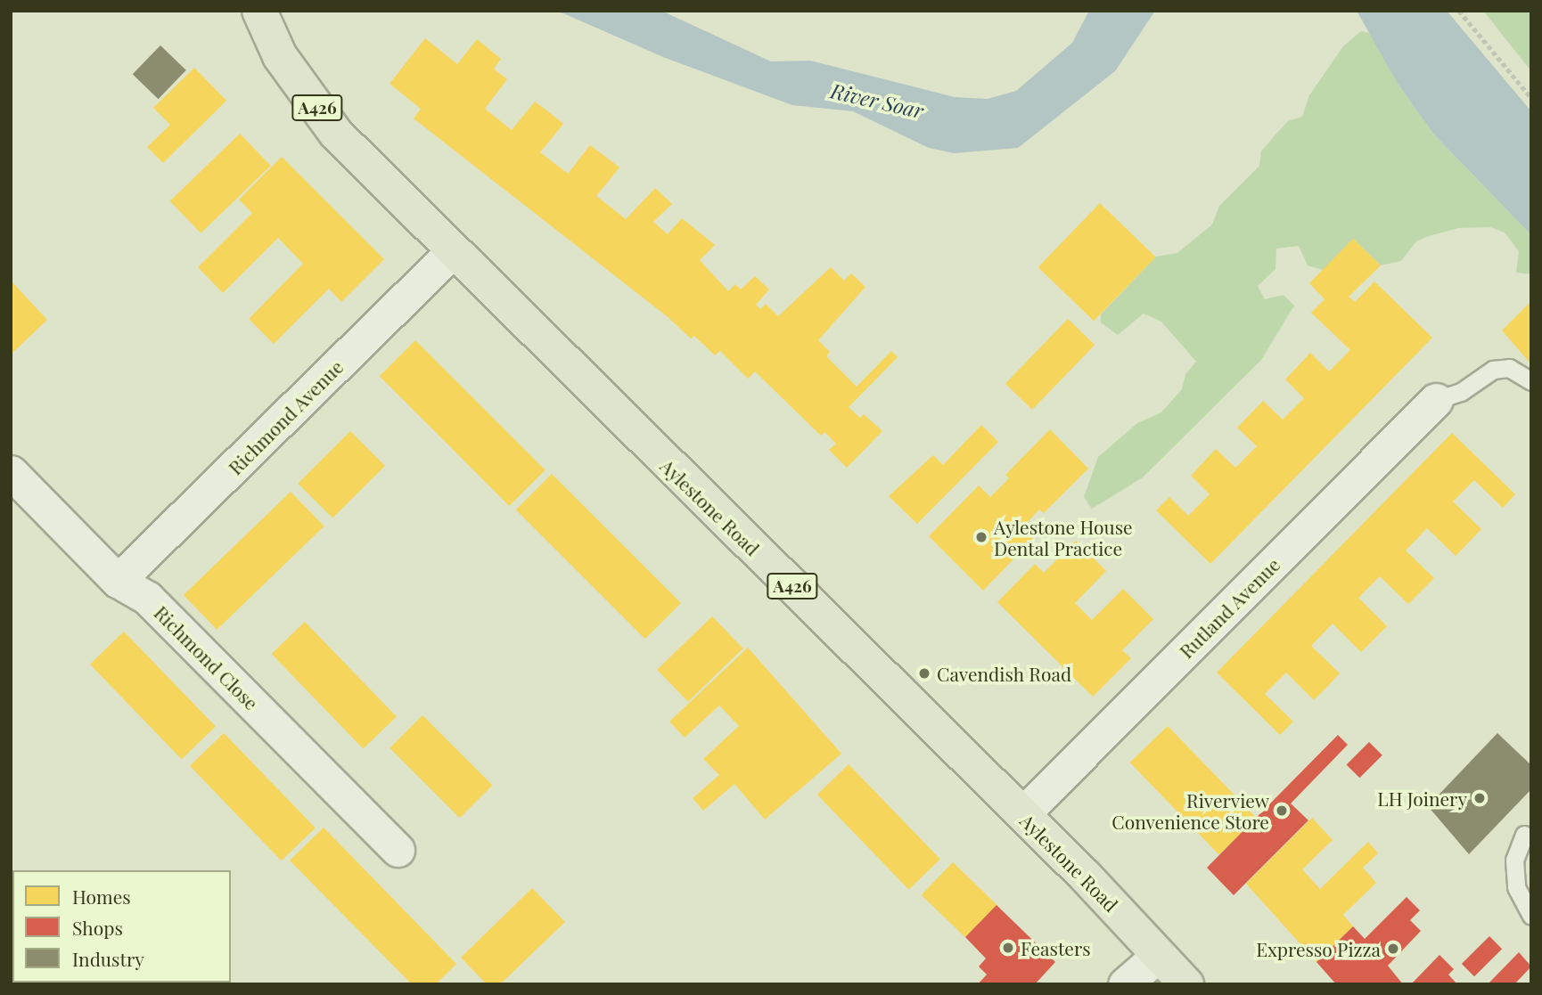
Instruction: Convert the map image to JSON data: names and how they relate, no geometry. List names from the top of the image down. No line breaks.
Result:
{"streets":{"main road":["A426","Aylestone Road"],"street":["Richmond Avenue","Rutland Avenue","Richmond Close"]},"crossings":[["Richmond Avenue","Aylestone Road"],["Richmond Avenue","Richmond Close"],["Aylestone Road","Rutland Avenue"]],"water":["River Soar"],"places":["Aylestone House Dental Practice","Cavendish Road","LH Joinery","Riverview Convenience Store","Feasters","Expresso Pizza"],"legend":["Homes","Shops","Industry"]}
